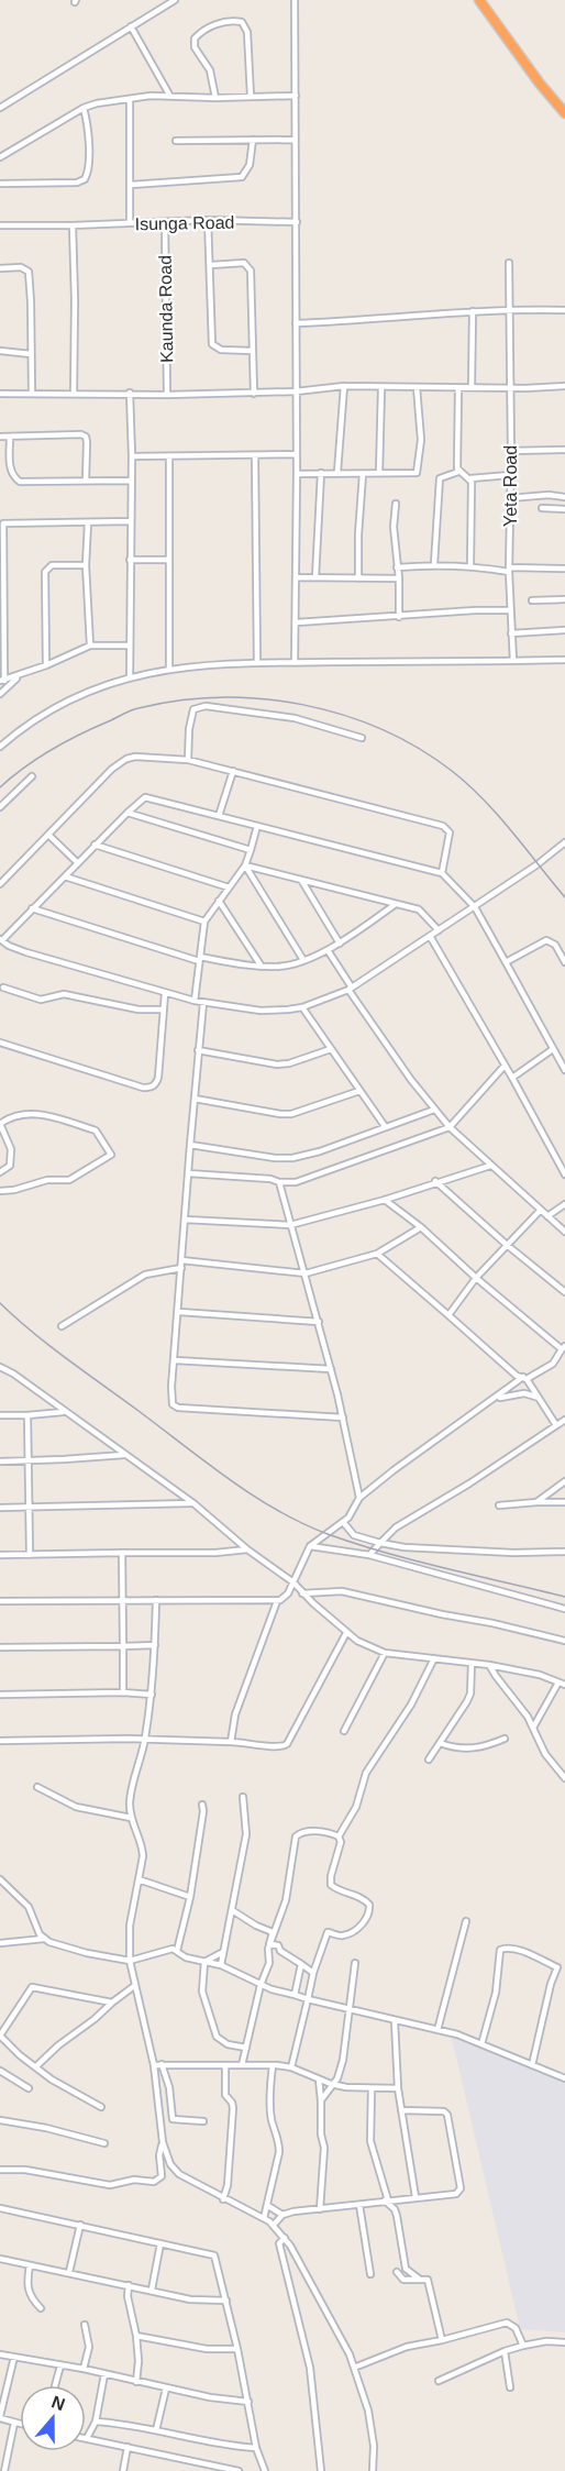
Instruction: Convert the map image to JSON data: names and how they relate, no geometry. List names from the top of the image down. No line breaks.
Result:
{"streets":{"street":["Isunga Road","Kaunda Road","Yeta Road"]},"crossings":[["Isunga Road","Kaunda Road"]],"north":"top"}
